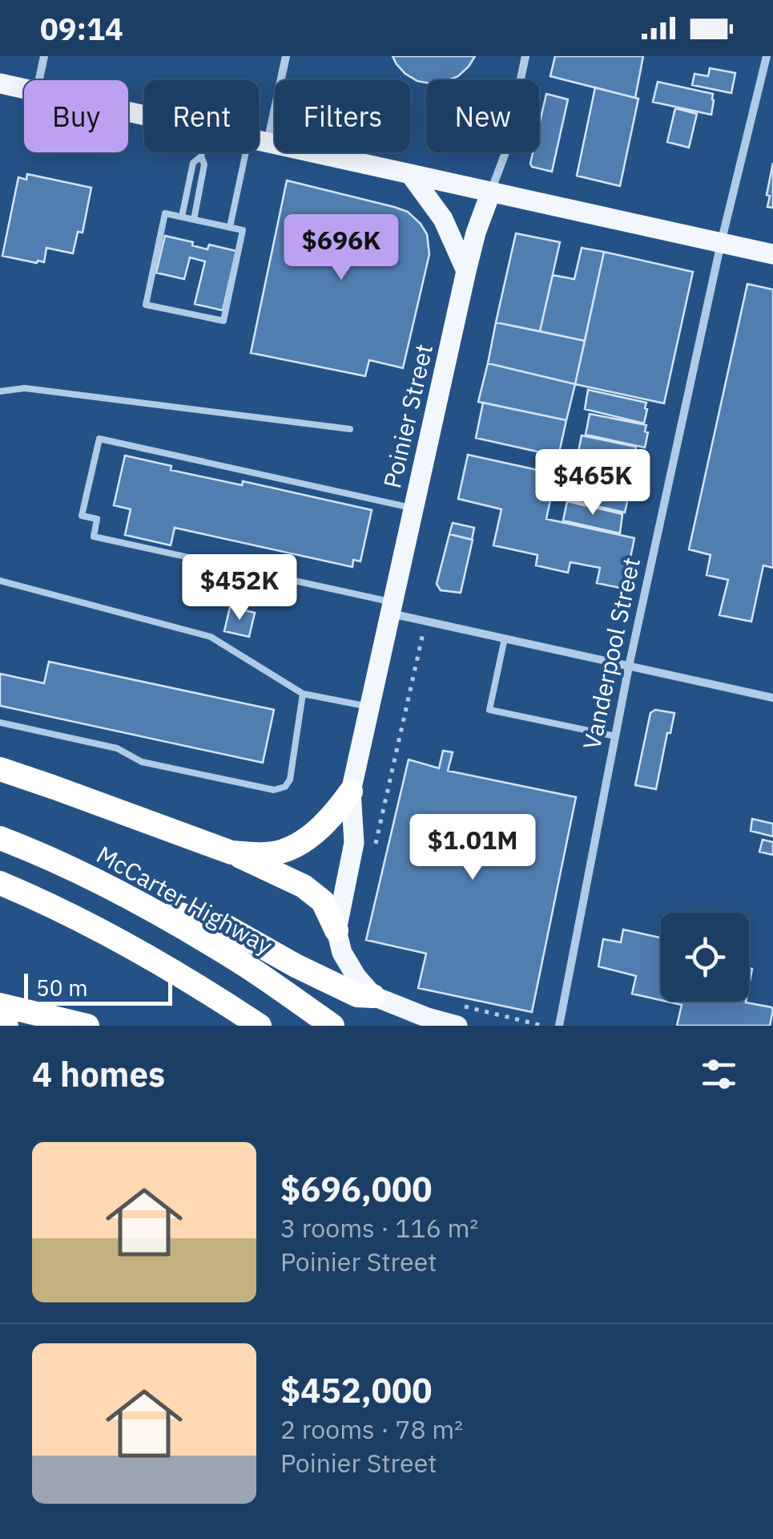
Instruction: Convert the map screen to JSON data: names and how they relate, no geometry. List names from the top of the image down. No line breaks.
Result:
{"streets":{"highway":["McCarter Highway"],"main road":["Poinier Street"],"street":["Vanderpool Street"]},"scale_bar":"50 m","page":{"status":"09:14","chip":["Buy","Rent","Filters","New"],"price":["$696K","$465K","$452K","$1.01M"],"scale":"50 m","heading":"4 homes","list":[{"name":"$696,000","note":"3 rooms · 116 m² · Poinier Street"},{"name":"$452,000","note":"2 rooms · 78 m² · Poinier Street"}]}}
